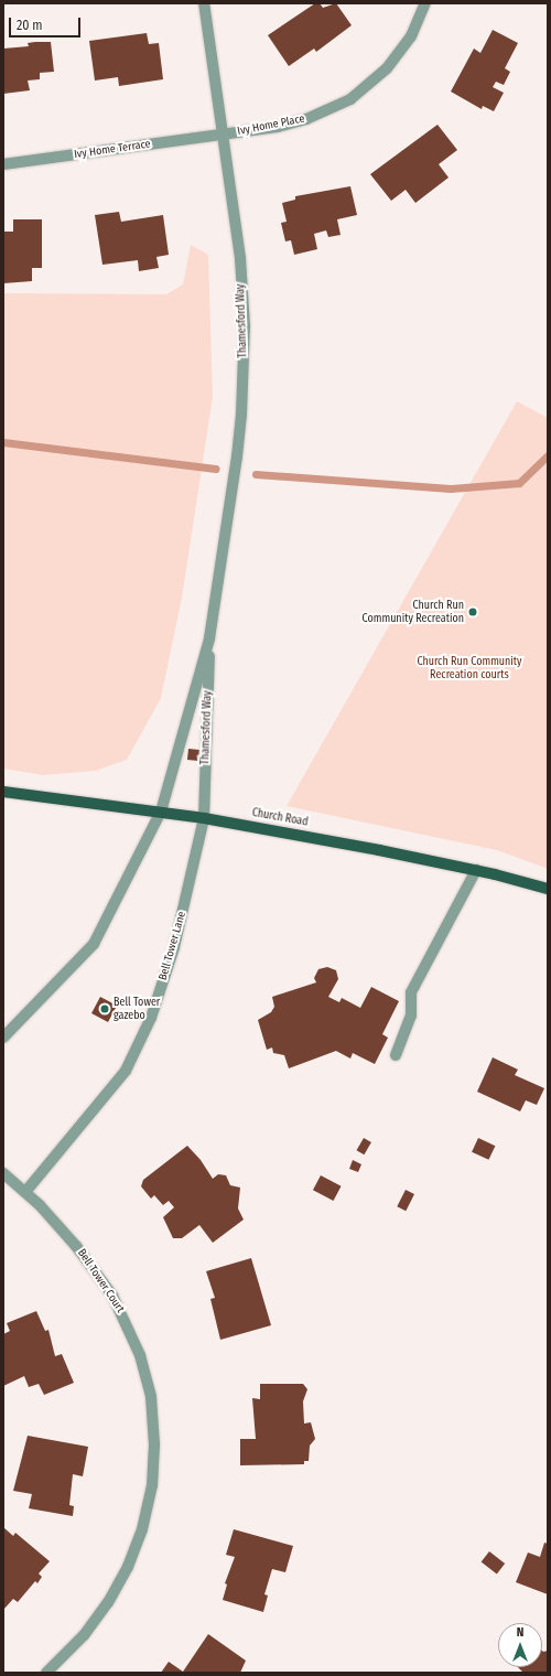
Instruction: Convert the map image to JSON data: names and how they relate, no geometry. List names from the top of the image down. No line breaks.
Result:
{"streets":{"main road":["Church Road"],"street":["Ivy Home Place","Ivy Home Terrace","Thamesford Way","Bell Tower Lane","Bell Tower Court"]},"crossings":[["Ivy Home Place","Ivy Home Terrace"],["Ivy Home Place","Thamesford Way"],["Ivy Home Terrace","Thamesford Way"],["Thamesford Way","Church Road"],["Thamesford Way","Bell Tower Lane"],["Church Road","Bell Tower Lane"],["Bell Tower Lane","Bell Tower Court"]],"parks":["Church Run Community Recreation courts"],"places":["Church Run Community Recreation","Bell Tower gazebo"],"scale_bar":"20 m","north":"top"}
